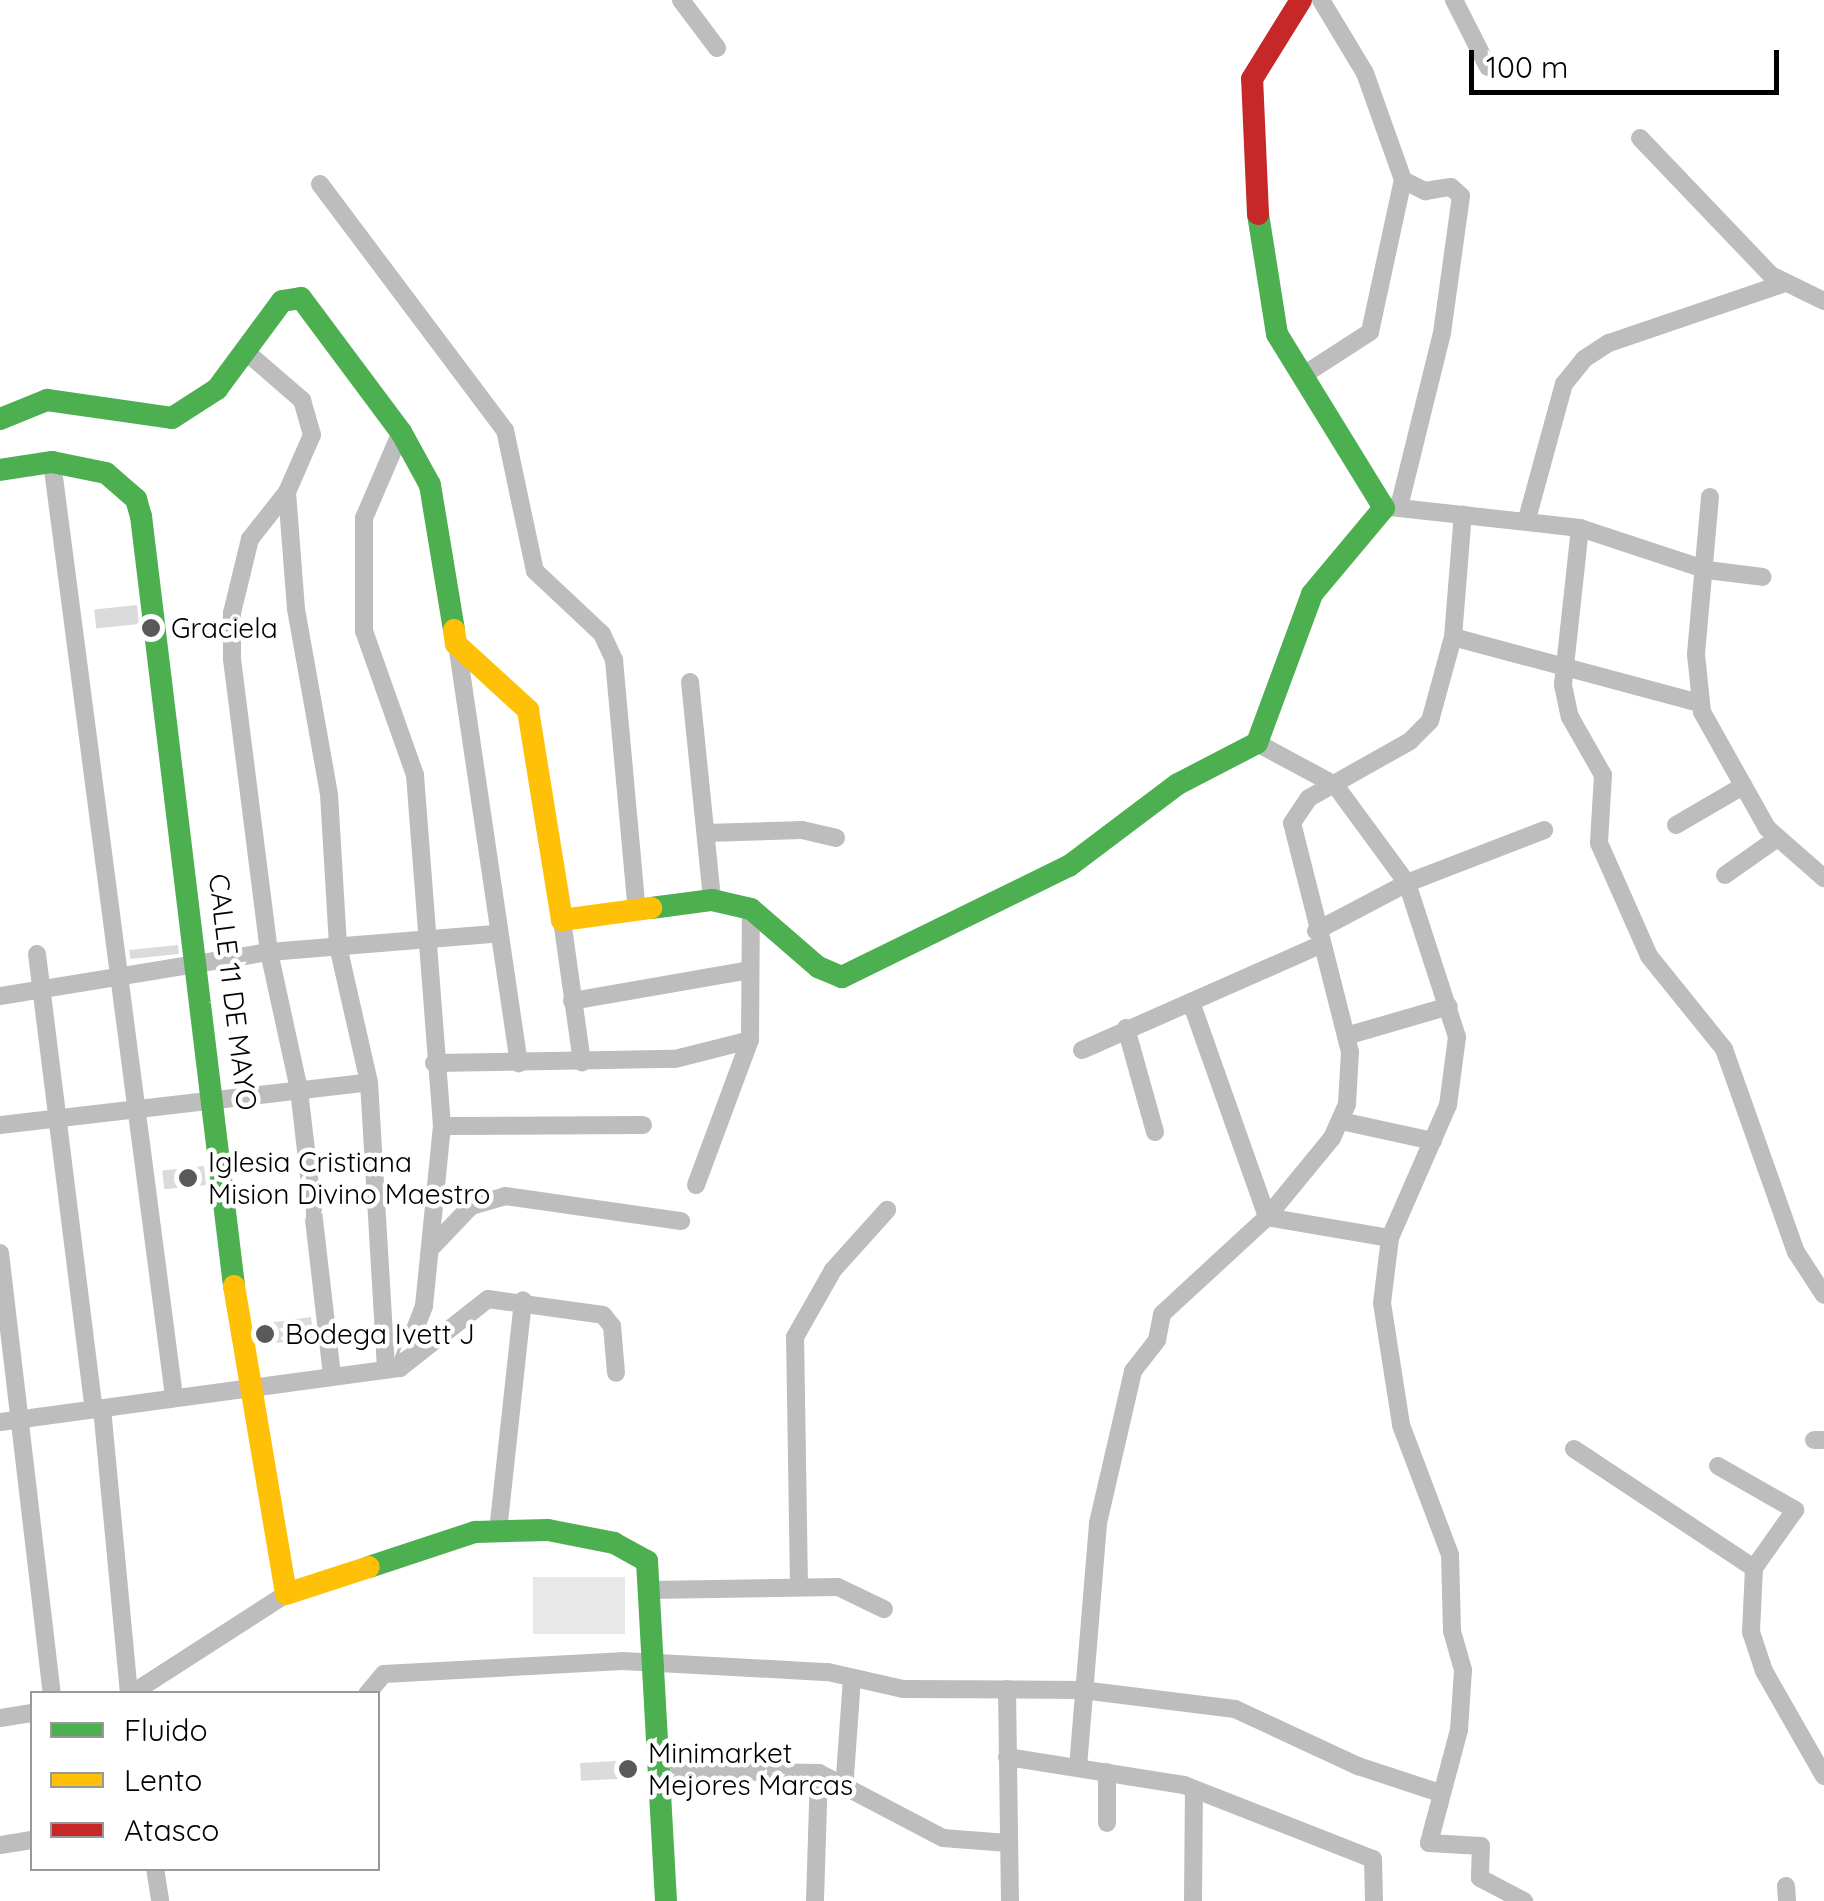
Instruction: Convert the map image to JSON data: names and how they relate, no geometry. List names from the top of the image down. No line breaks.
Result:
{"streets":{"street":["CALLE 11 DE MAYO"]},"places":["Graciela","Iglesia Cristiana Mision Divino Maestro","Bodega Ivett J","Minimarket Mejores Marcas"],"legend":["Fluido","Lento","Atasco"],"scale_bar":"100 m"}
